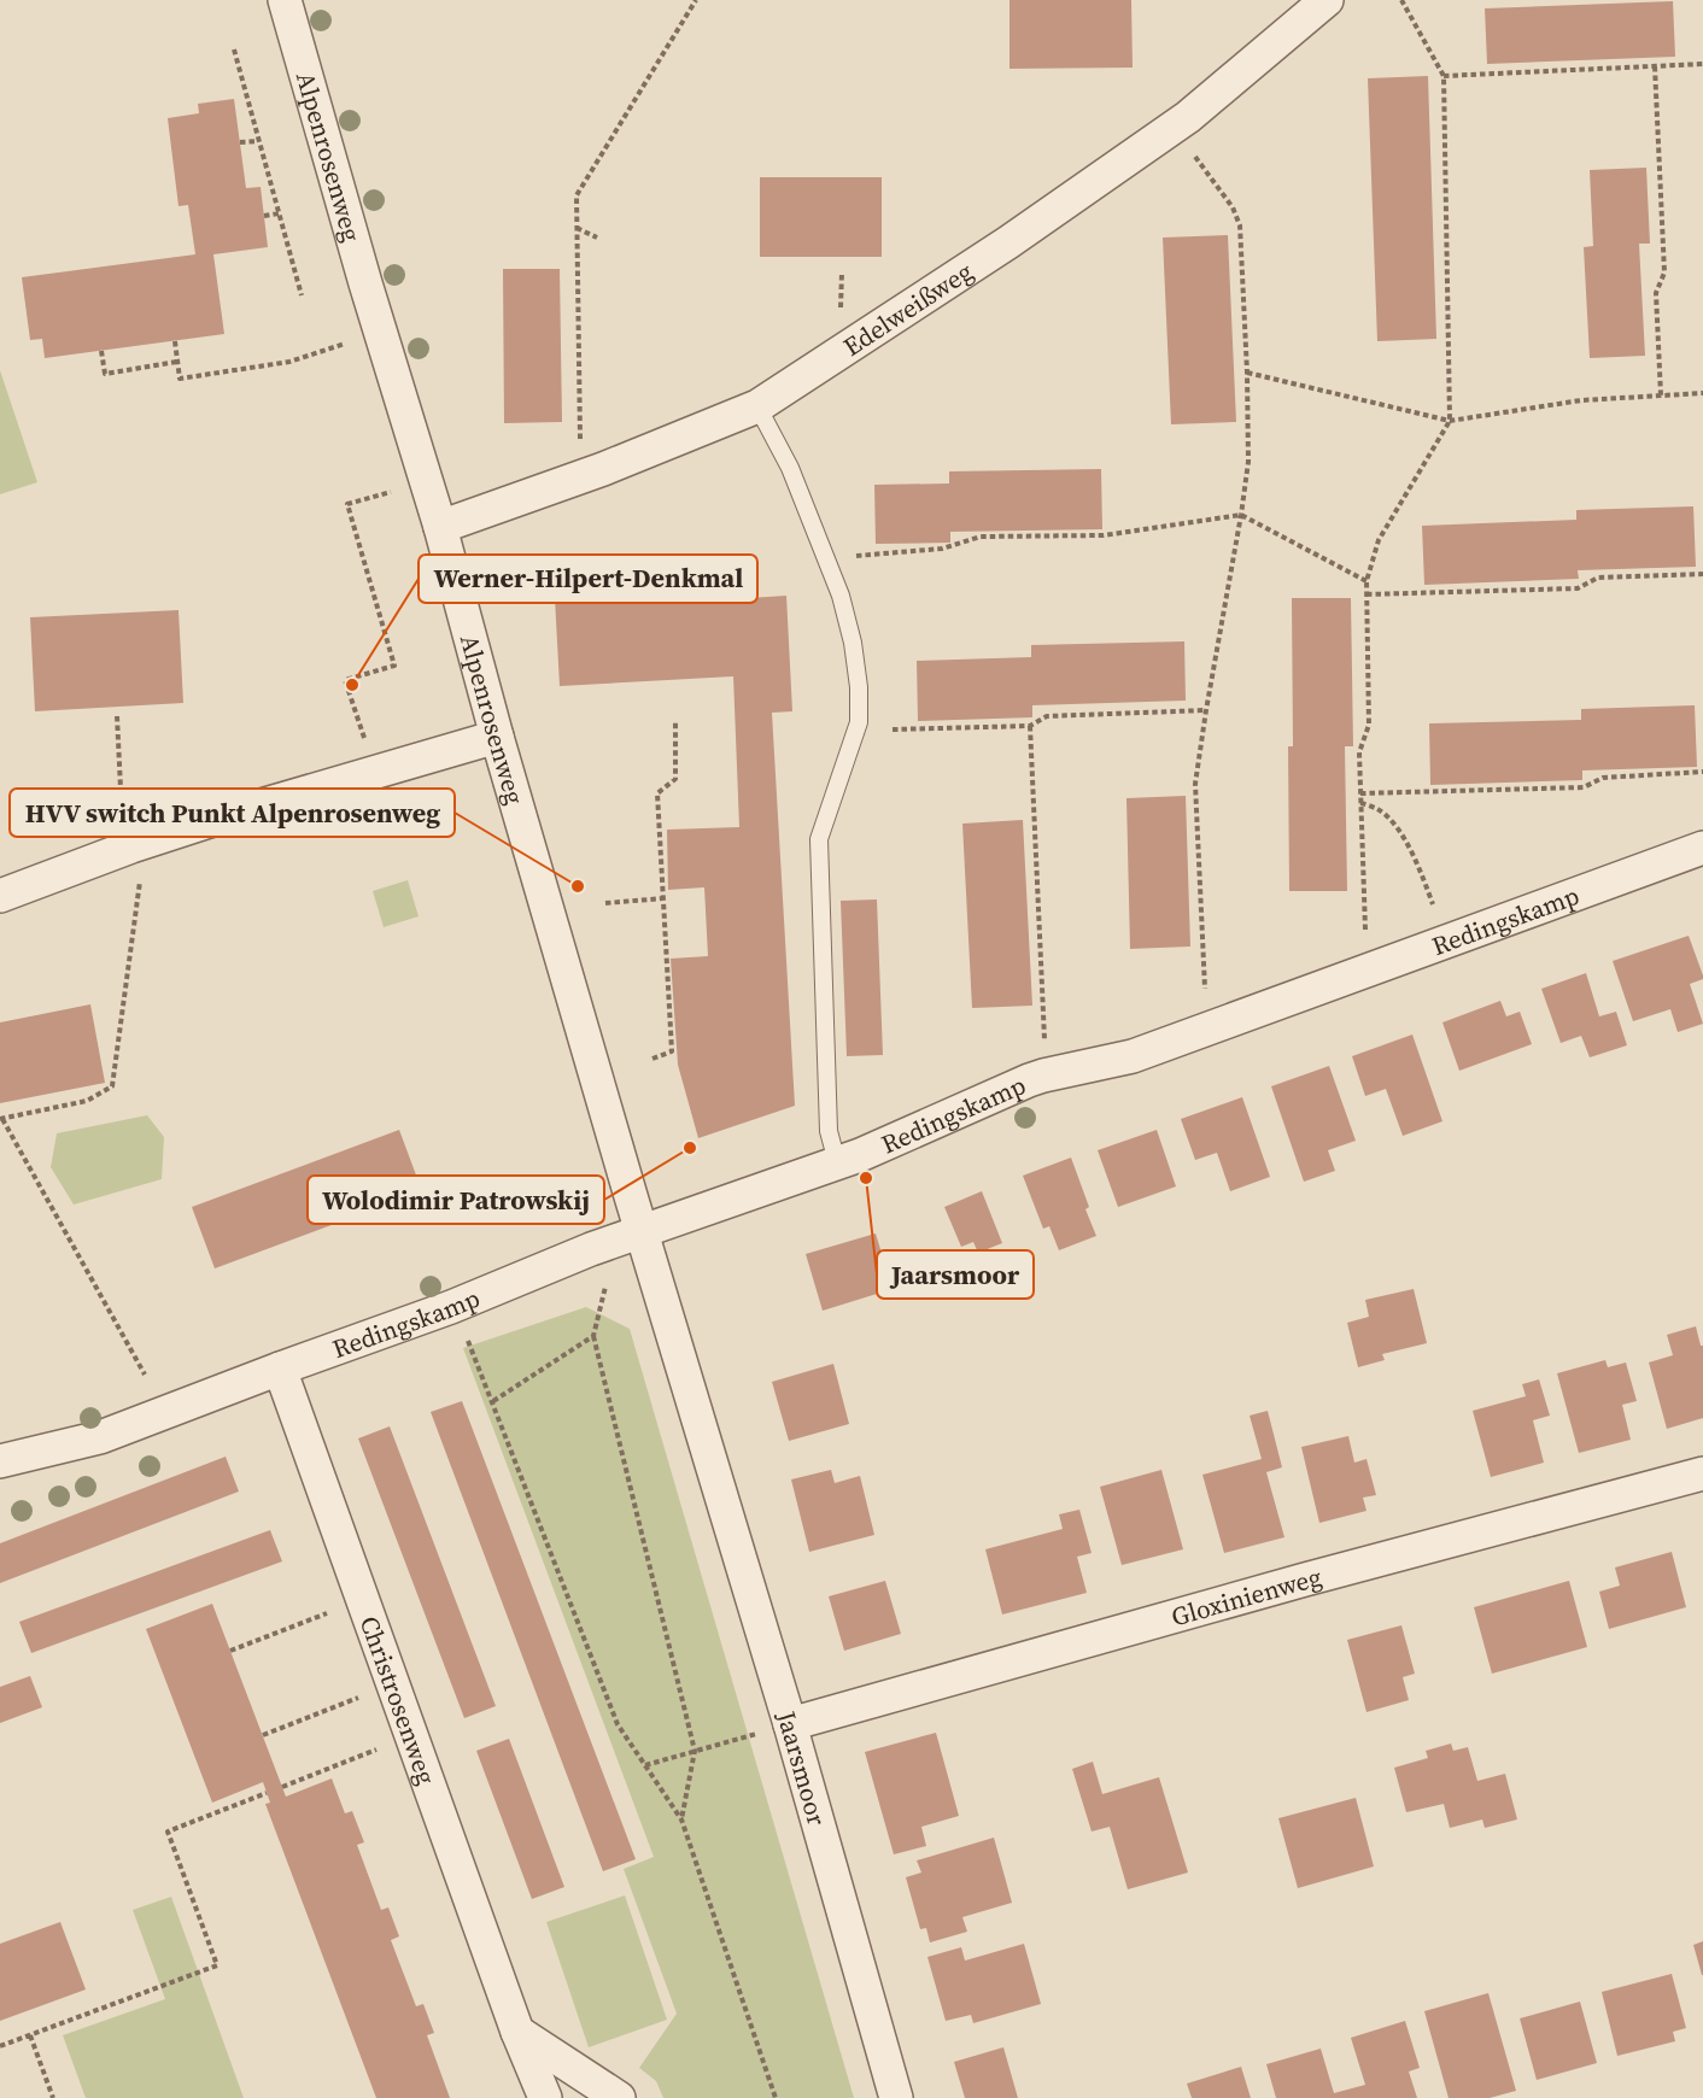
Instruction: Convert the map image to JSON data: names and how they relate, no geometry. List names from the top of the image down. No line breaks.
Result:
{"streets":{"street":["Alpenrosenweg","Edelweißweg","Redingskamp","Gloxinienweg","Christrosenweg","Jaarsmoor"]},"crossings":[["Alpenrosenweg","Edelweißweg"],["Alpenrosenweg","Redingskamp"],["Alpenrosenweg","Jaarsmoor"],["Redingskamp","Christrosenweg"],["Redingskamp","Jaarsmoor"],["Gloxinienweg","Jaarsmoor"]],"places":["Werner-Hilpert-Denkmal","HVV switch Punkt Alpenrosenweg","Wolodimir Patrowskij","Jaarsmoor"]}
